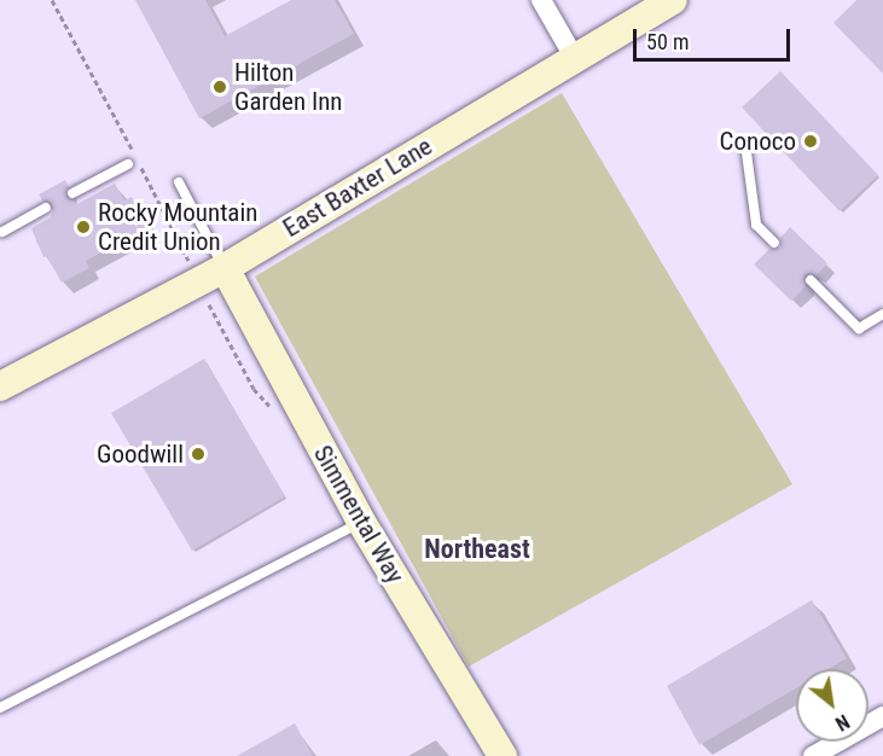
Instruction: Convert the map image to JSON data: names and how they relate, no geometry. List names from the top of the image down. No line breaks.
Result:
{"streets":{"main road":["East Baxter Lane","Simmental Way"]},"crossings":[["East Baxter Lane","Simmental Way"]],"districts":["Northeast"],"places":["Hilton Garden Inn","Conoco","Rocky Mountain Credit Union","Goodwill"],"scale_bar":"50 m","north":"bottom right"}
